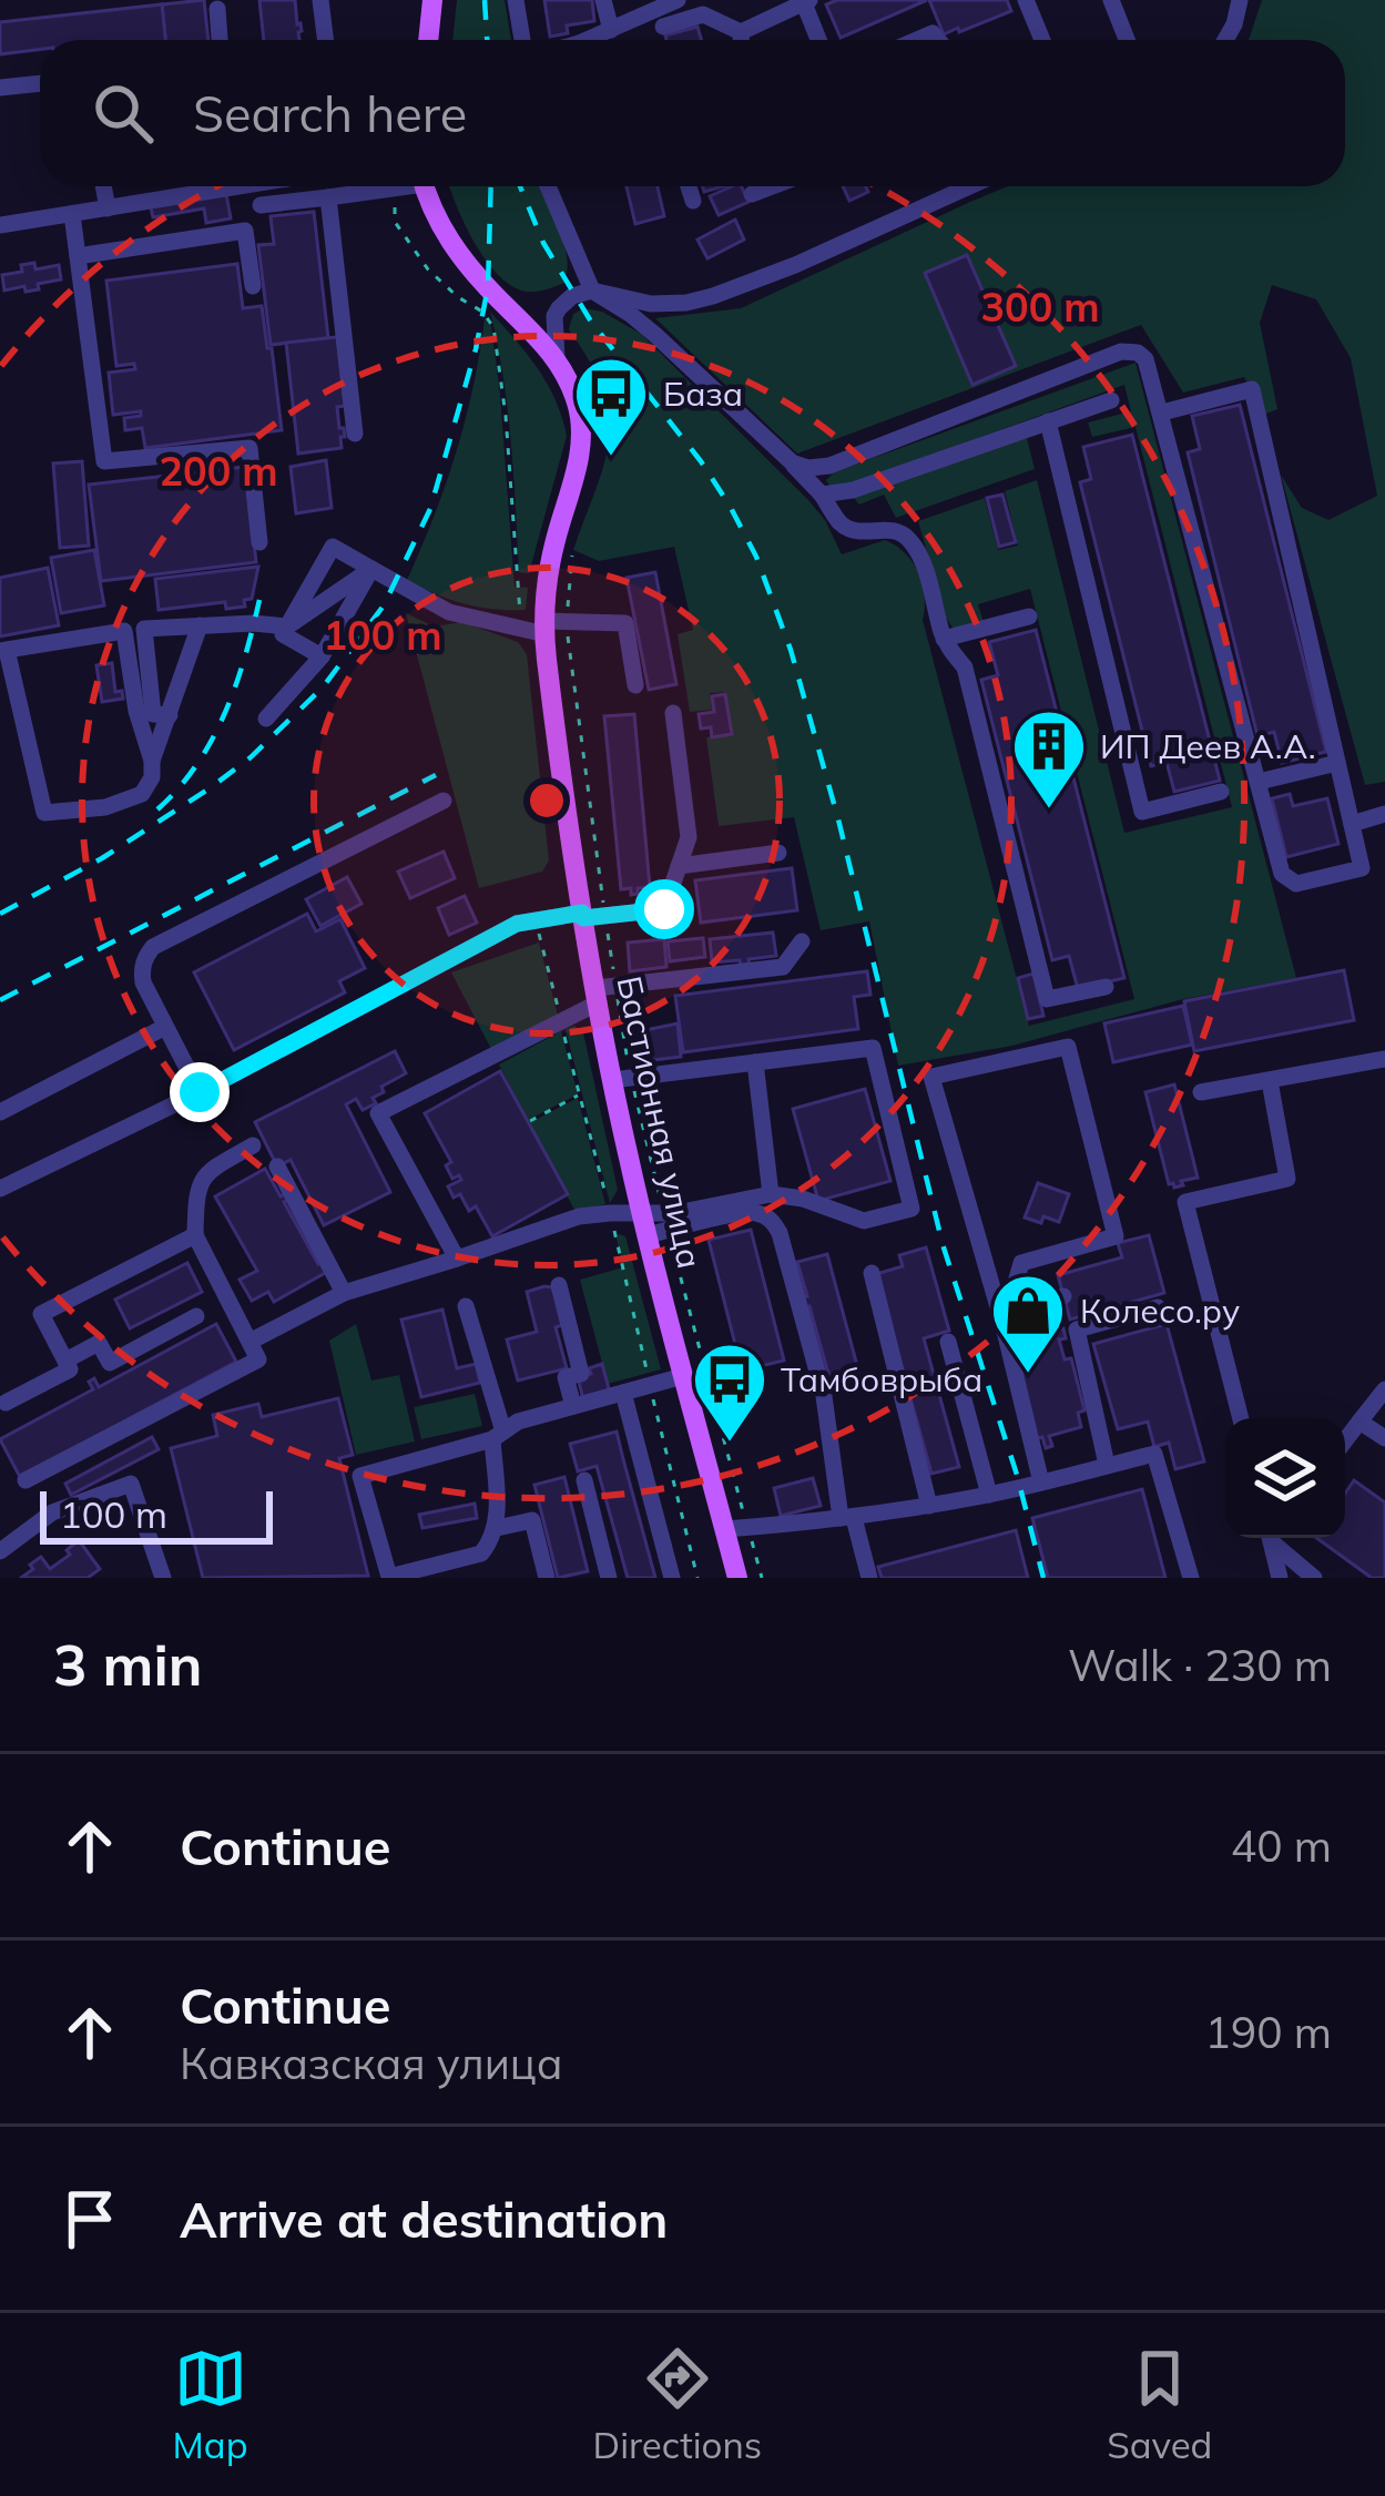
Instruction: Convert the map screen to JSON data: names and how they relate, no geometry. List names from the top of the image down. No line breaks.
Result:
{"streets":{"main road":["Бастионная улица"]},"places":{"bus stop":["База","Тамбоврыба"],"building":["ИП Деев А.А."],"shop":["Колесо.ру"]},"scale_bar":"100 m","page":{"search":"Search here","scale":"100 m","heading":["3 min","Walk · 230 m"],"list":[["Continue","40 m"],["Continue","Кавказская улица","190 m"],"Arrive at destination"],"nav":["Map","Directions","Saved"]},"rings":["300 m","200 m","100 m"]}
